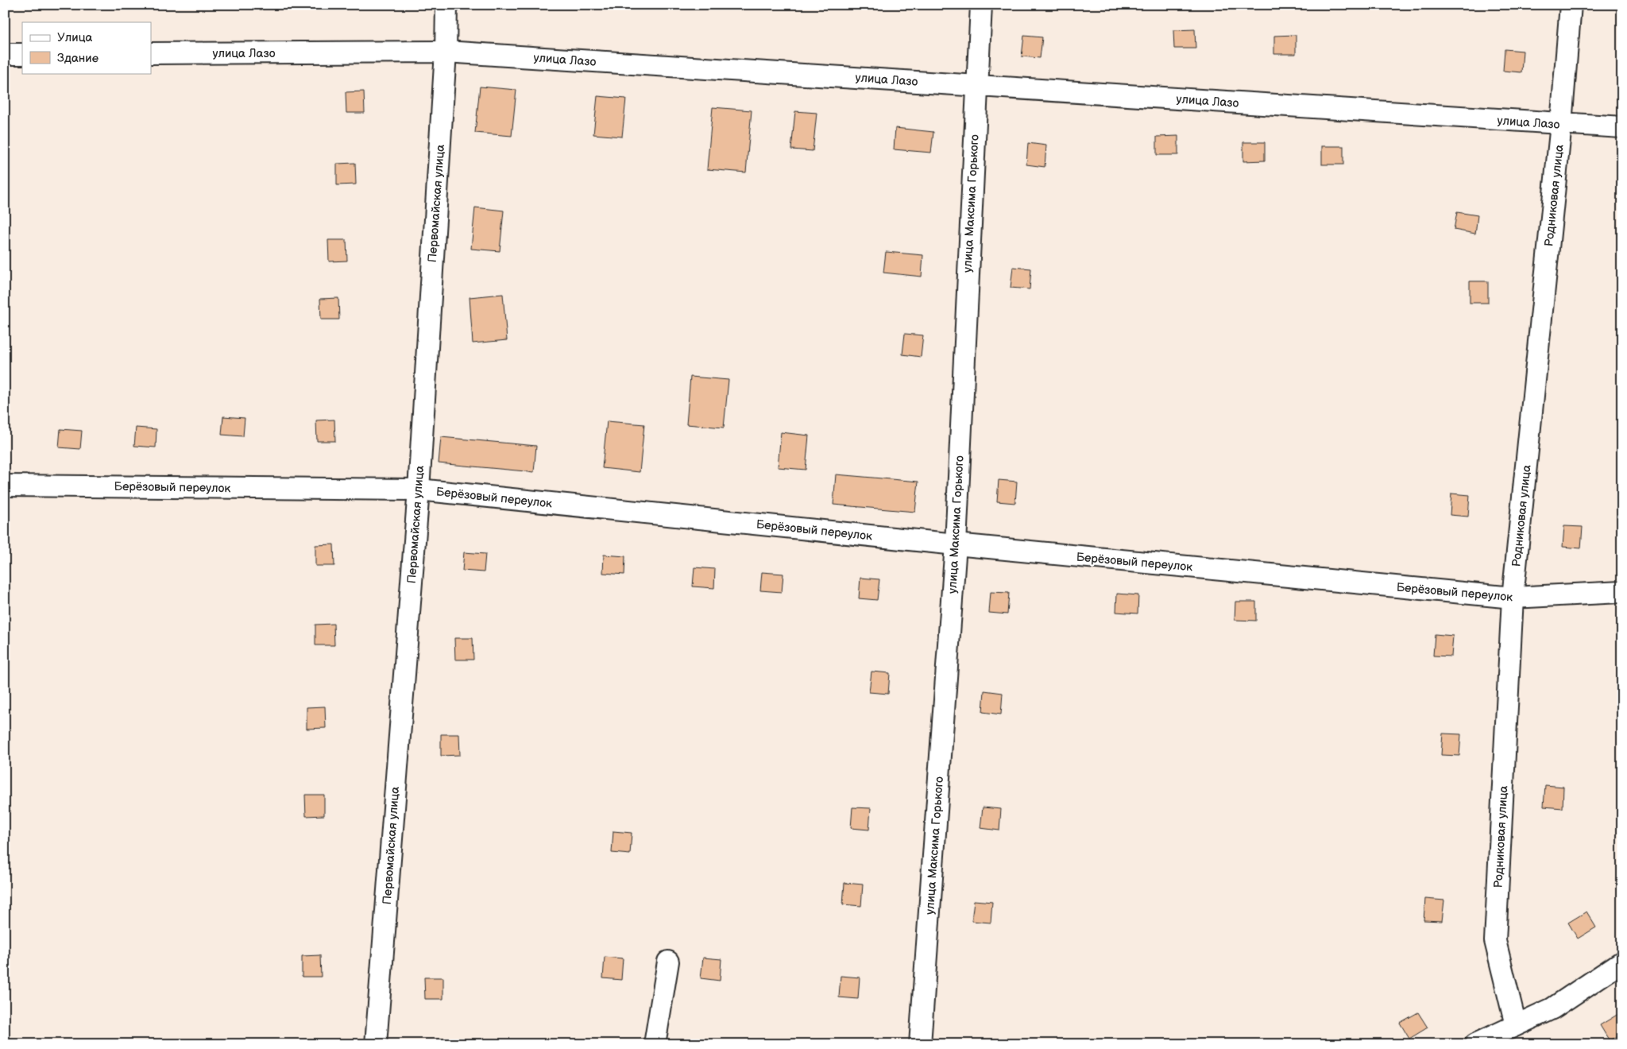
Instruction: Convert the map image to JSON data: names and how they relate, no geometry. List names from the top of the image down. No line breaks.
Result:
{"streets":{"street":["улица Лазо","Родниковая улица","Первомайская улица","улица Максима Горького","Берёзовый переулок"]},"crossings":[["улица Лазо","Родниковая улица"],["улица Лазо","Первомайская улица"],["улица Лазо","улица Максима Горького"],["Родниковая улица","Берёзовый переулок"],["Первомайская улица","Берёзовый переулок"],["улица Максима Горького","Берёзовый переулок"]],"legend":["Улица","Здание"]}
